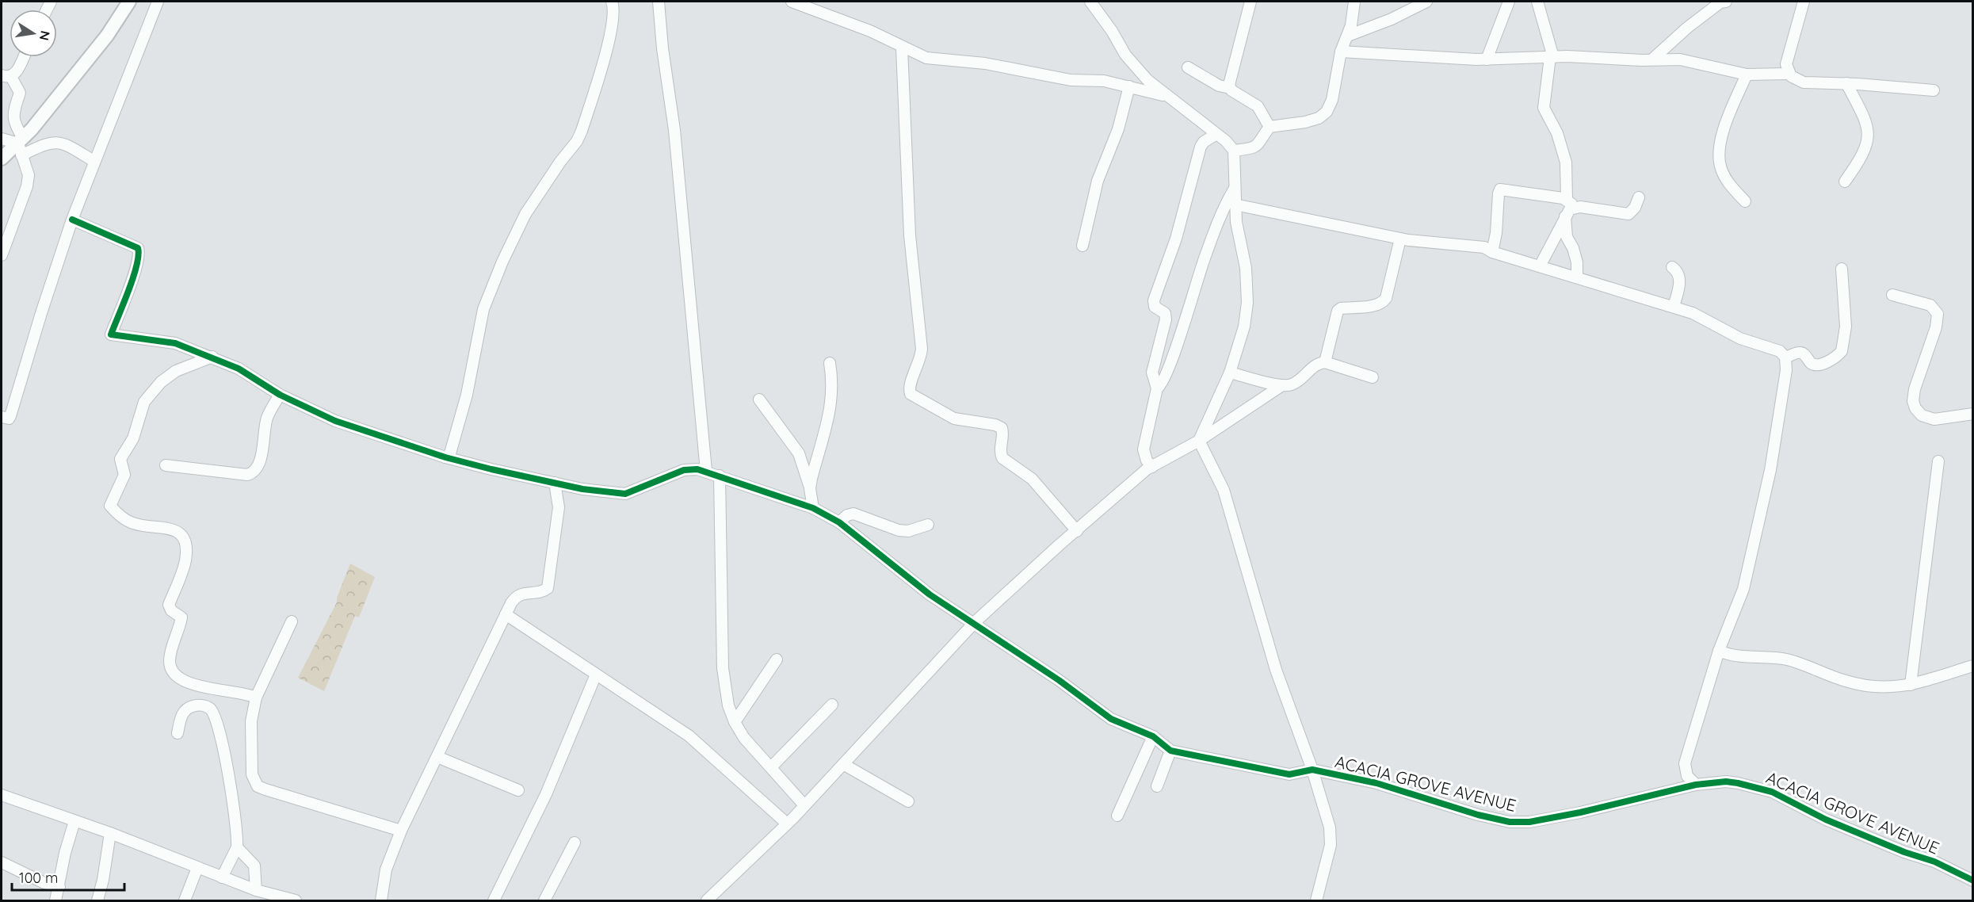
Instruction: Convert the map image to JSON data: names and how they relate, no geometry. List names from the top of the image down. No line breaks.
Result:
{"streets":{"street":["ACACIA GROVE AVENUE"]},"scale_bar":"100 m","north":"right"}
